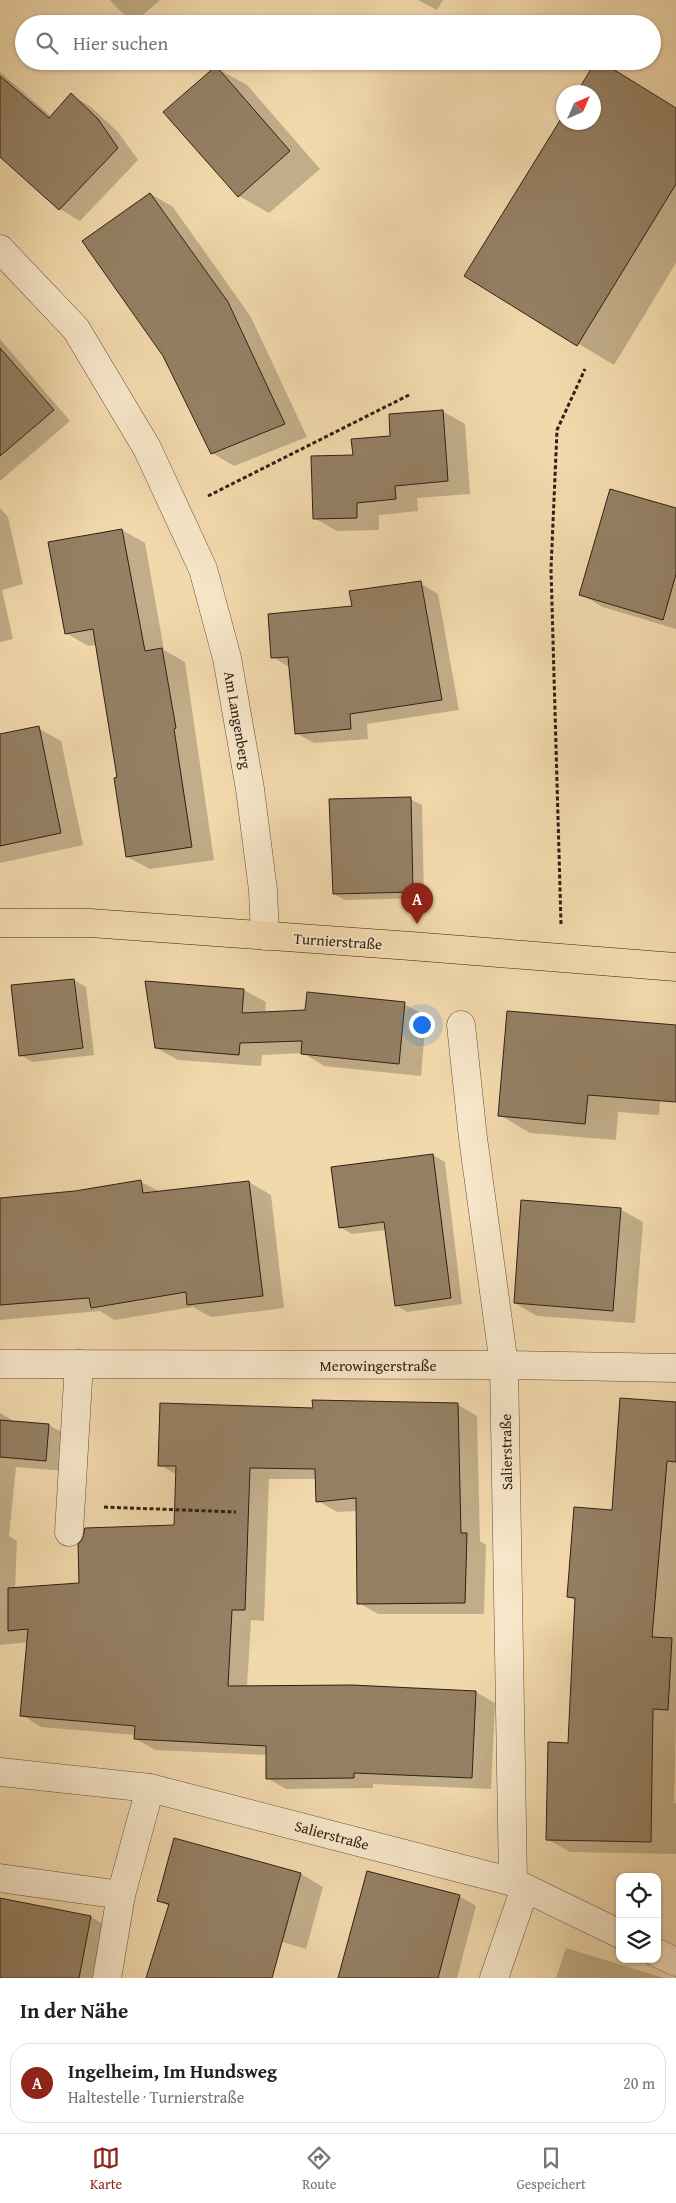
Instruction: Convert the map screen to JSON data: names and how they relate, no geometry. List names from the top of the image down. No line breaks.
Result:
{"streets":{"main road":["Turnierstraße"],"street":["Am Langenberg","Merowingerstraße","Salierstraße"]},"crossings":[["Am Langenberg","Turnierstraße"],["Merowingerstraße","Salierstraße"]],"north":"top right","page":{"search":"Hier suchen","pins":"A","heading":"In der Nähe","list":[{"mark":"A","name":"Ingelheim, Im Hundsweg","note":"Haltestelle · Turnierstraße","value":"20 m"}],"nav":["Karte","Route","Gespeichert"]}}
